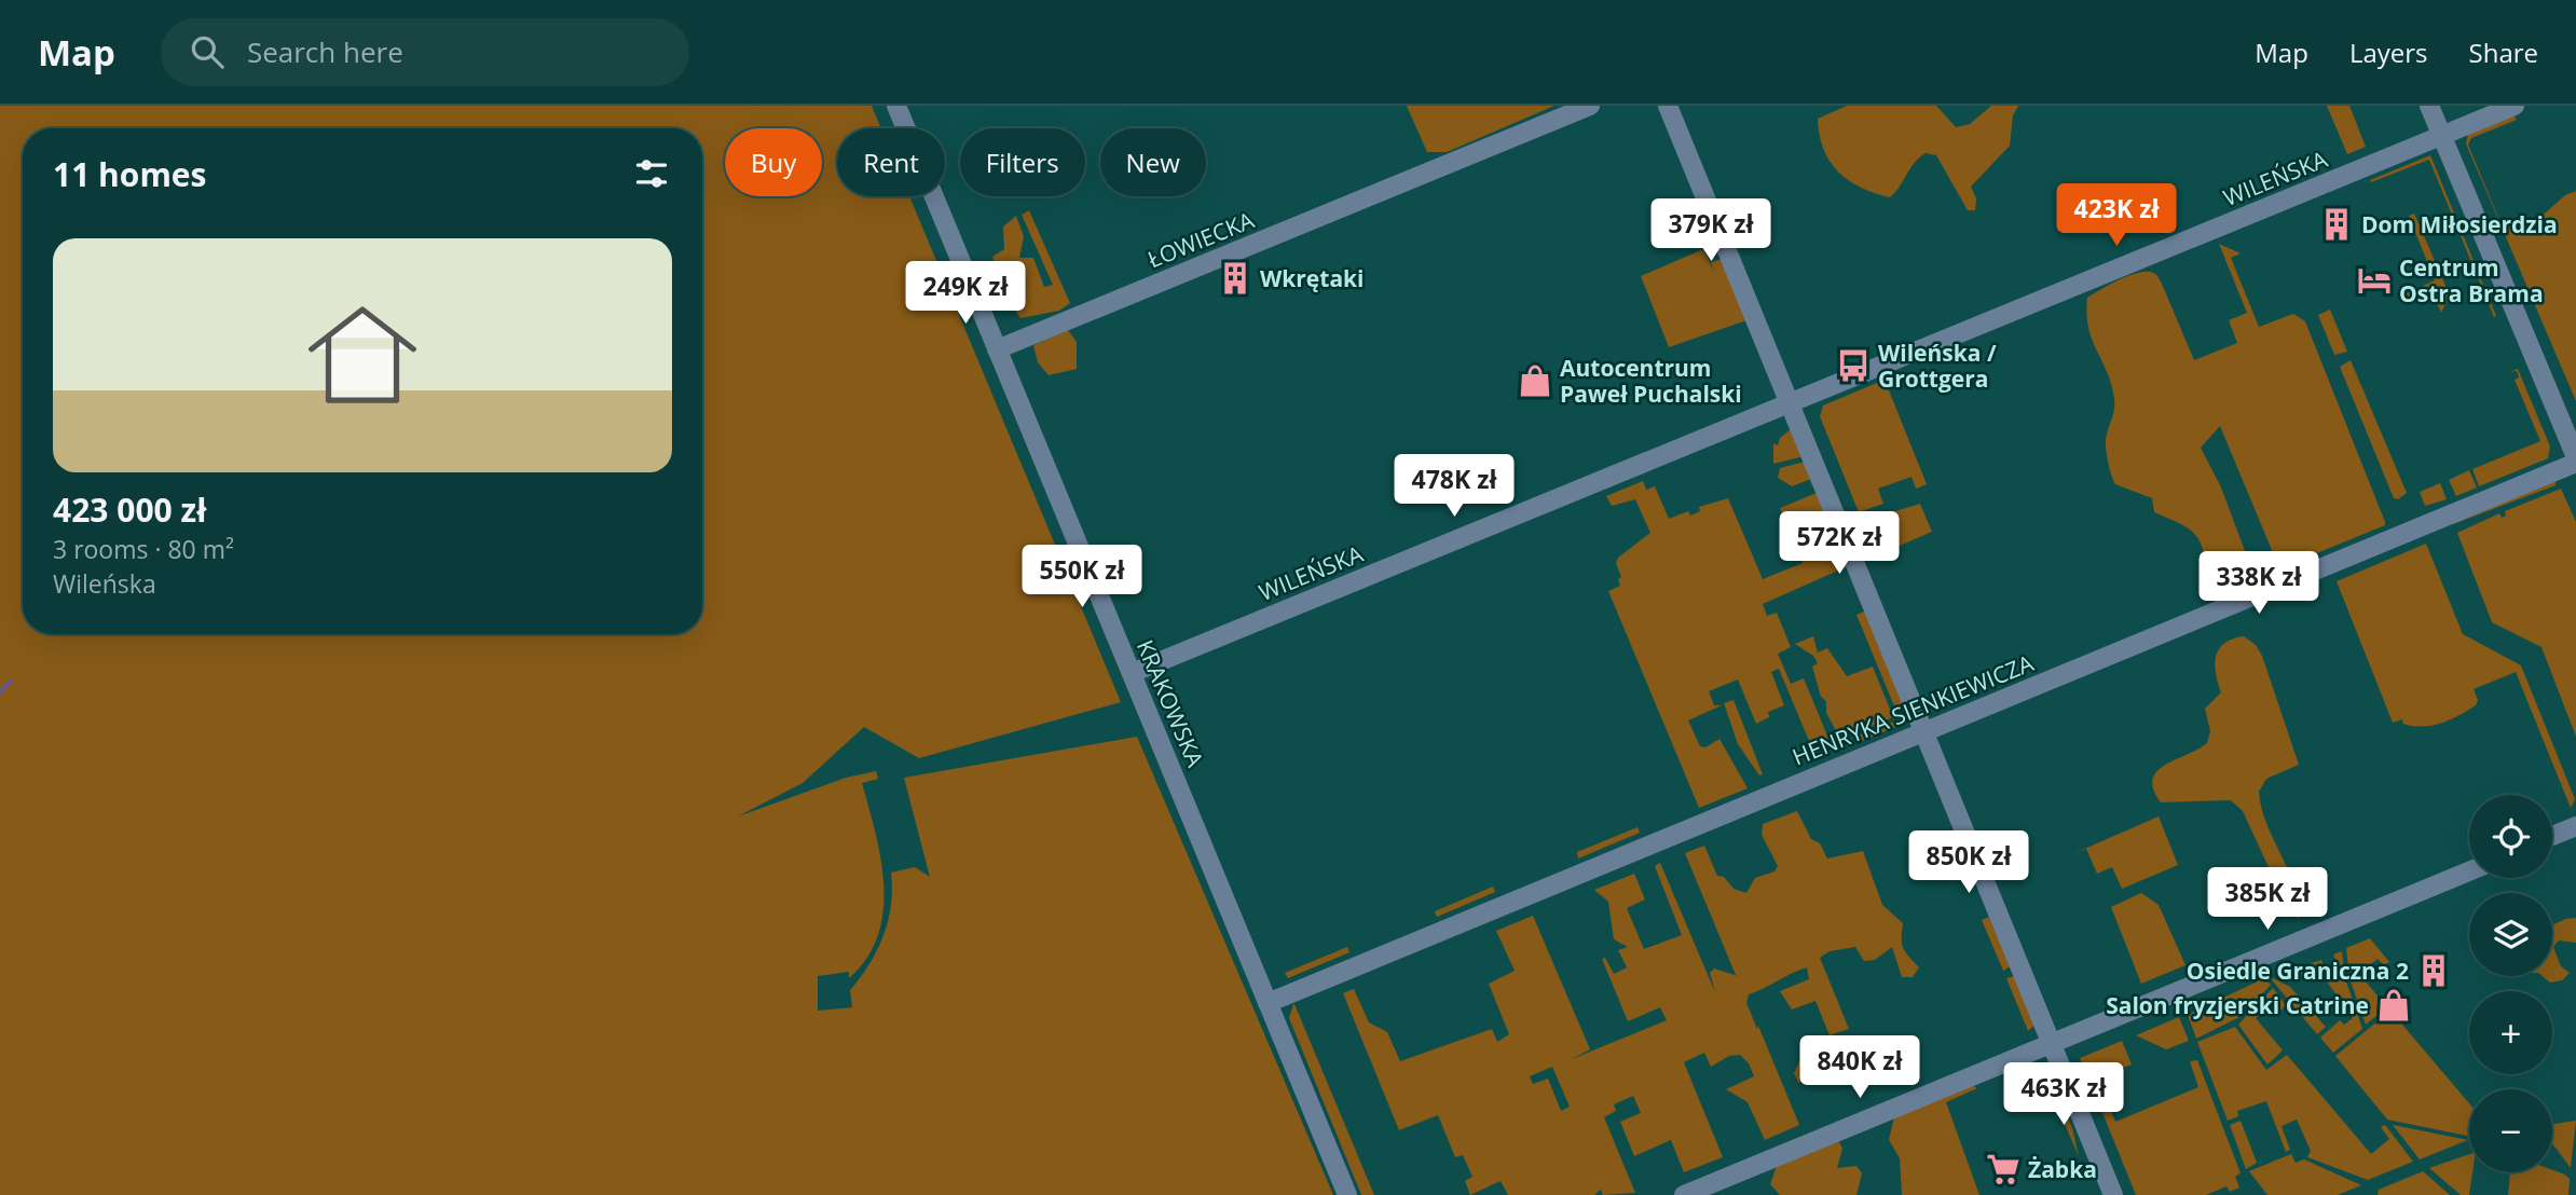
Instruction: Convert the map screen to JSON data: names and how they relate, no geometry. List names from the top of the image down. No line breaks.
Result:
{"streets":{"street":["WILEŃSKA","ŁOWIECKA","KRAKOWSKA","HENRYKA SIENKIEWICZA"]},"crossings":[["WILEŃSKA","KRAKOWSKA"],["ŁOWIECKA","KRAKOWSKA"],["KRAKOWSKA","HENRYKA SIENKIEWICZA"]],"places":{"building":["Dom Miłosierdzia","Wkrętaki","Osiedle Graniczna 2"],"hotel":["Centrum Ostra Brama"],"bus stop":["Wileńska / Grottgera"],"shop":["Autocentrum Paweł Puchalski","Salon fryzjerski Catrine"],"supermarket":["Żabka"]},"page":{"header":"Map","search":"Search here","nav":["Map","Layers","Share"],"chip":["Buy","Rent","Filters","New"],"heading":"11 homes","price":["423K zł","379K zł","249K zł","478K zł","572K zł","550K zł","338K zł","850K zł","385K zł","840K zł","463K zł"],"list":[{"name":"423 000 zł","note":"3 rooms · 80 m² · Wileńska"}],"map_buttons":["+","−"]}}
